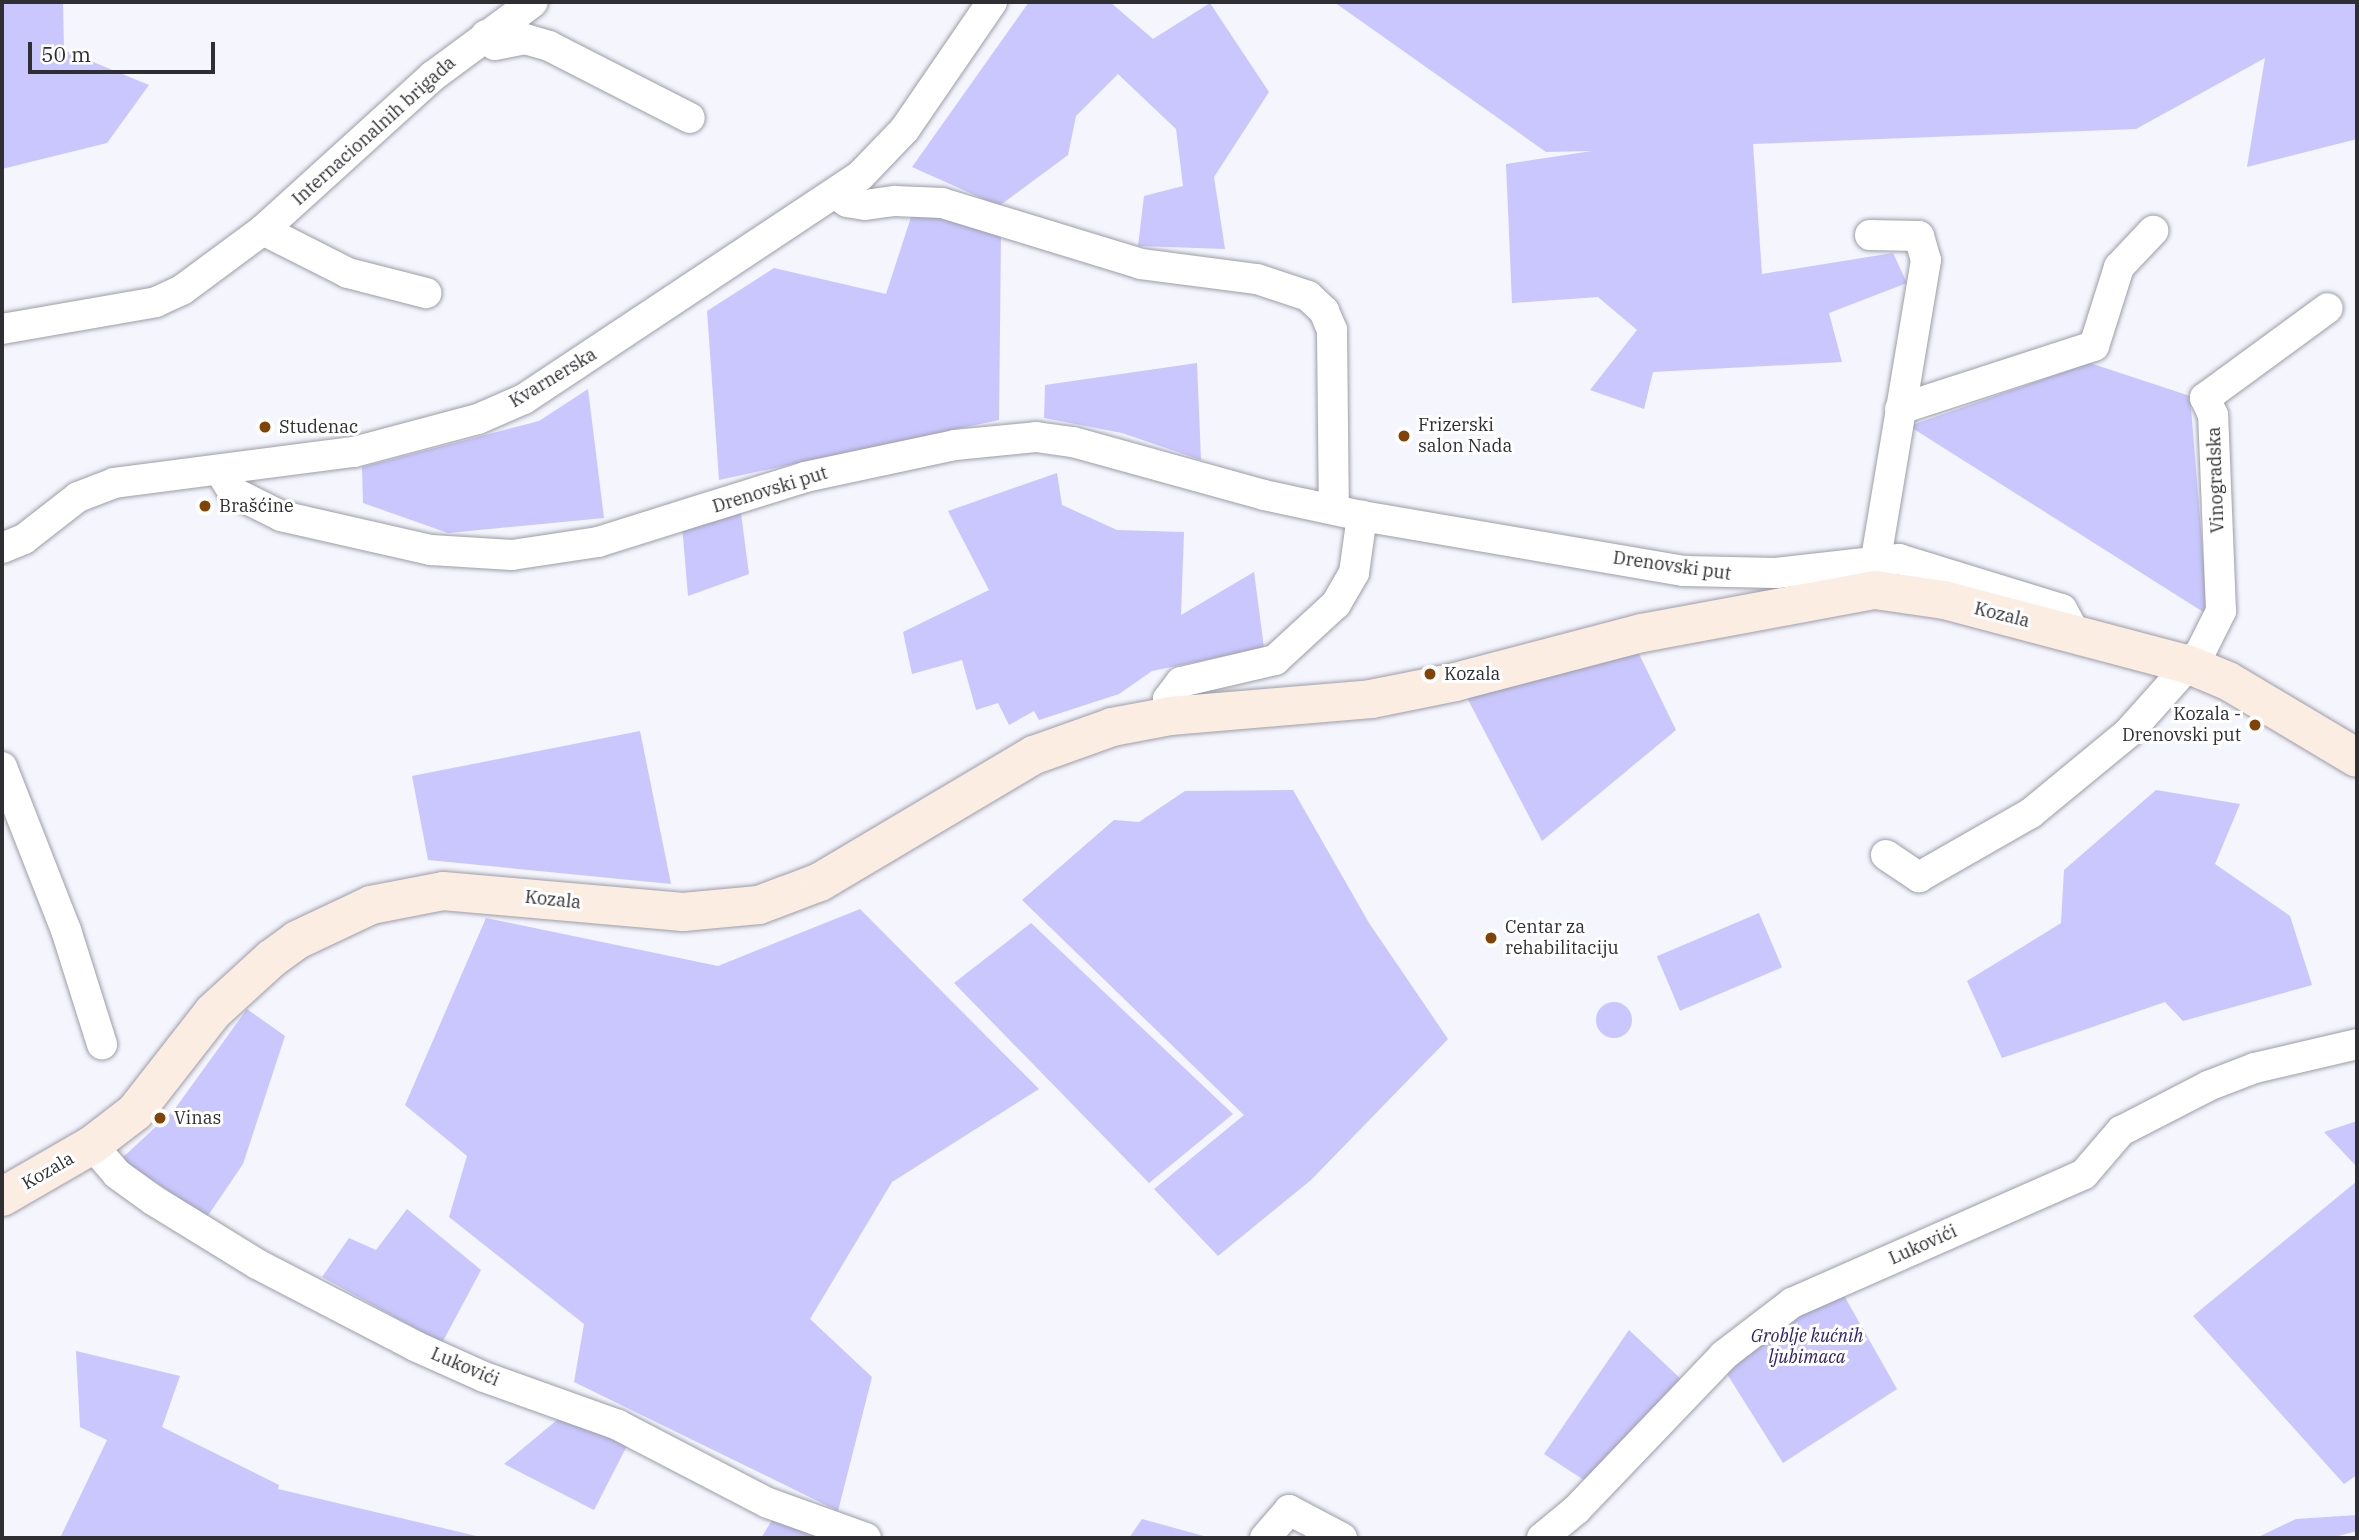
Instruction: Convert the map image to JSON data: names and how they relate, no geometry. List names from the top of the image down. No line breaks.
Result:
{"streets":{"main road":["Kozala"],"street":["Internacionalnih brigada","Kvarnerska","Vinogradska","Drenovski put","Lukovići"]},"crossings":[["Kvarnerska","Drenovski put"],["Vinogradska","Kozala"],["Drenovski put","Kozala"],["Kozala","Lukovići"]],"parks":["Groblje kućnih ljubimaca"],"places":["Studenac","Frizerski salon Nada","Brašćine","Kozala","Kozala - Drenovski put","Centar za rehabilitaciju","Vinas"],"scale_bar":"50 m"}
